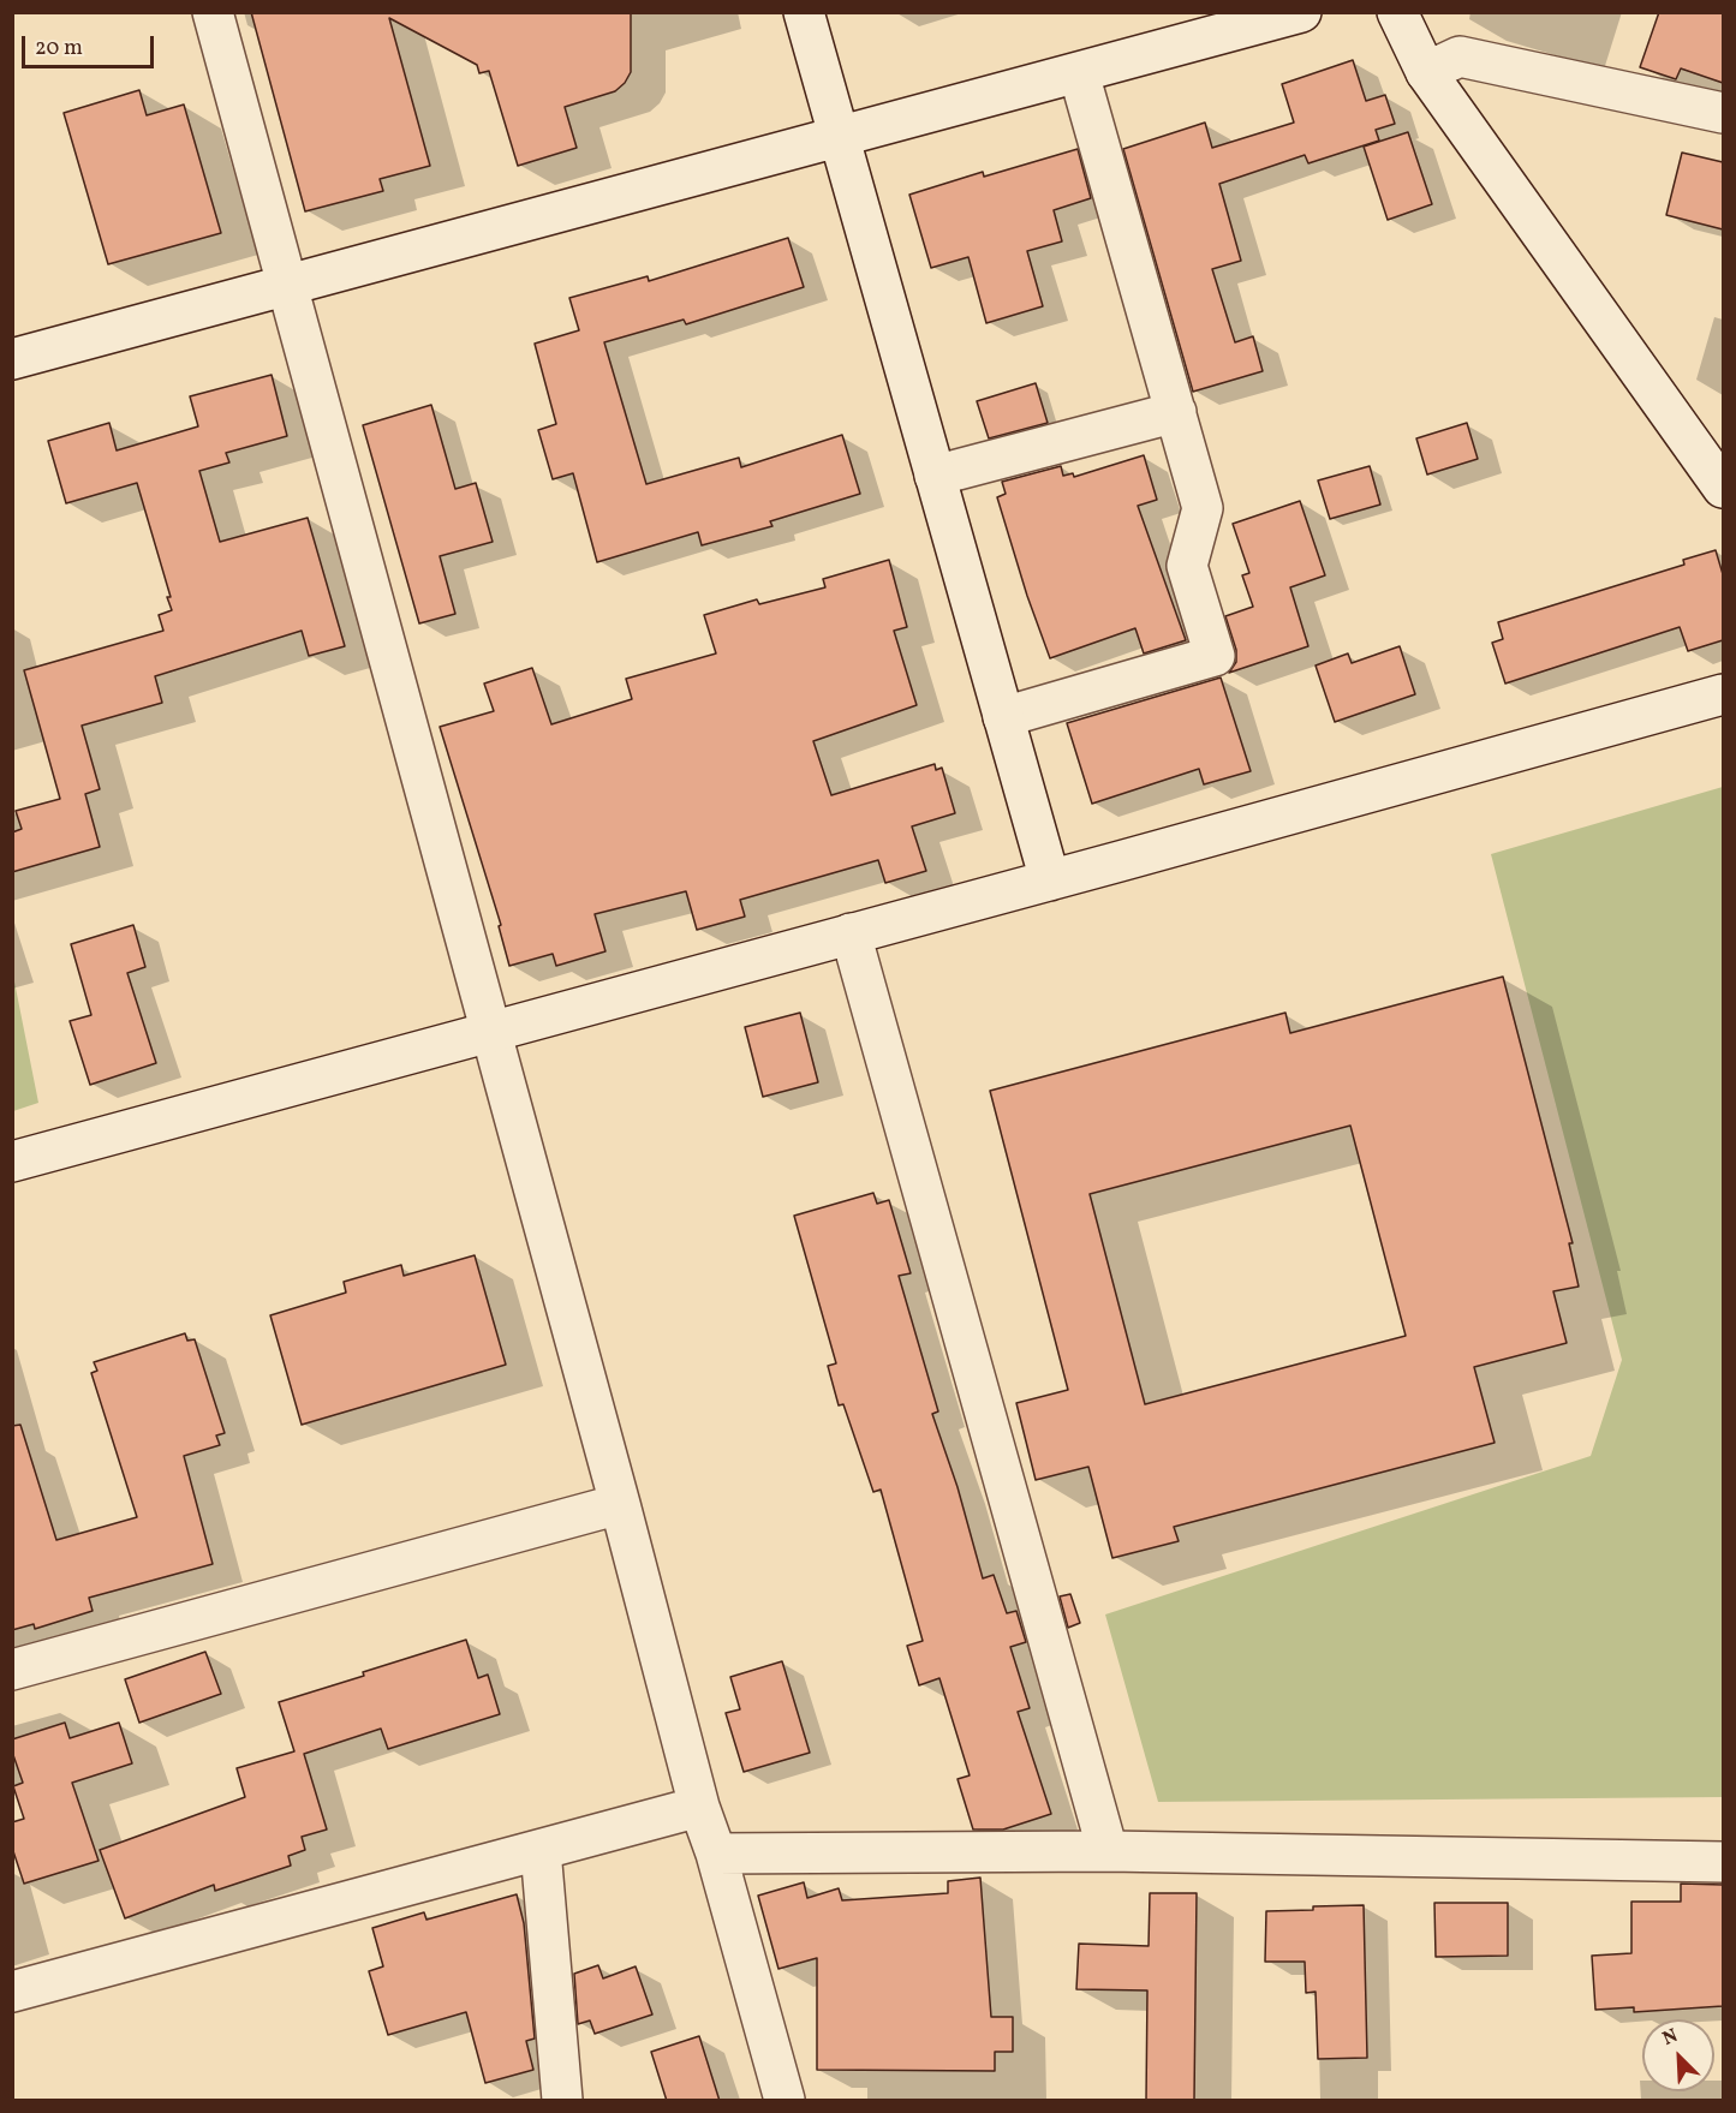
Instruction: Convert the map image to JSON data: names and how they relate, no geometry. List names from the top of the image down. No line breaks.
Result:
{"scale_bar":"20 m","north":"top left"}
